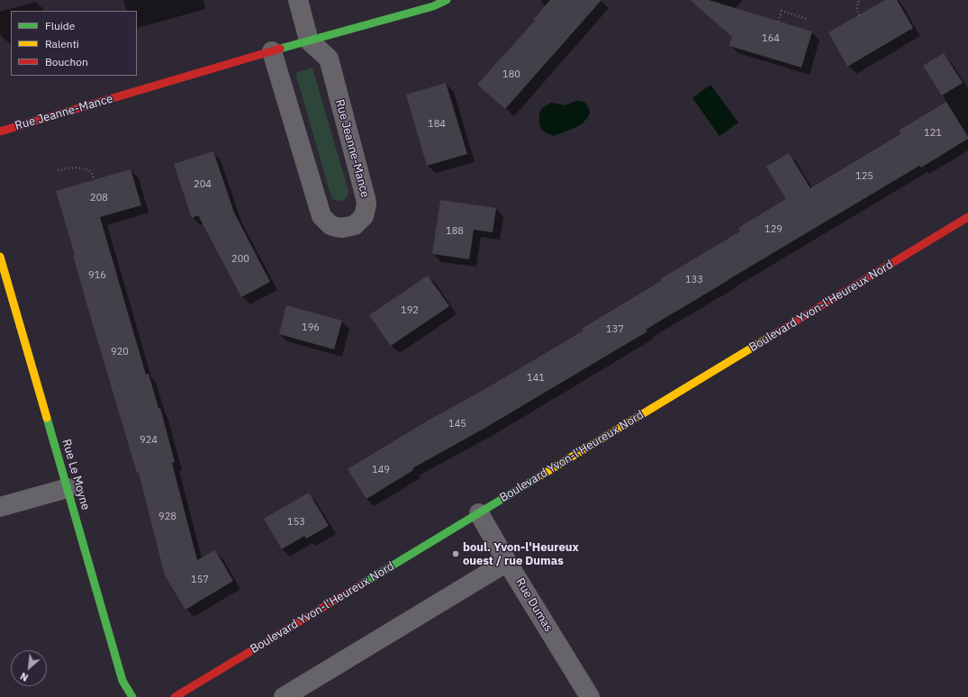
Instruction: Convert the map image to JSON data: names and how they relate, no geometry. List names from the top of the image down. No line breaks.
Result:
{"streets":{"street":["Rue Jeanne-Mance","Boulevard Yvon-l'Heureux Nord","Rue Le Moyne","Rue Dumas"]},"crossings":[["Boulevard Yvon-l'Heureux Nord","Rue Dumas"]],"places":["boul. Yvon-l'Heureux ouest / rue Dumas"],"house_numbers":["164","180","184","121","125","204","208","129","188","200","916","133","192","196","137","920","141","145","924","149","928","153","157"],"legend":["Fluide","Ralenti","Bouchon"],"north":"bottom left"}
